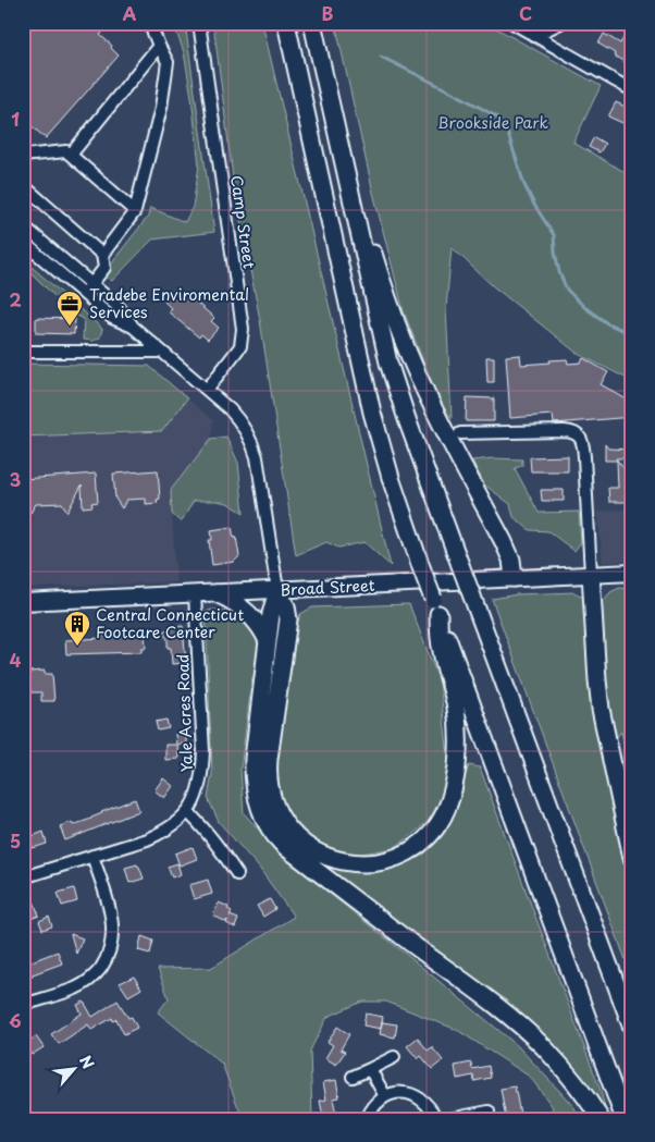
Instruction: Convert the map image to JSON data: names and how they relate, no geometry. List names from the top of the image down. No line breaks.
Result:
{"streets":{"main road":["Broad Street"],"street":["Camp Street","Yale Acres Road"]},"crossings":[["Broad Street","Yale Acres Road"]],"parks":["Brookside Park"],"places":{"office":["Tradebe Enviromental Services"],"building":["Central Connecticut Footcare Center"]},"north":"top right","grid":{"columns":["A","B","C"],"rows":["1","2","3","4","5","6"]}}
